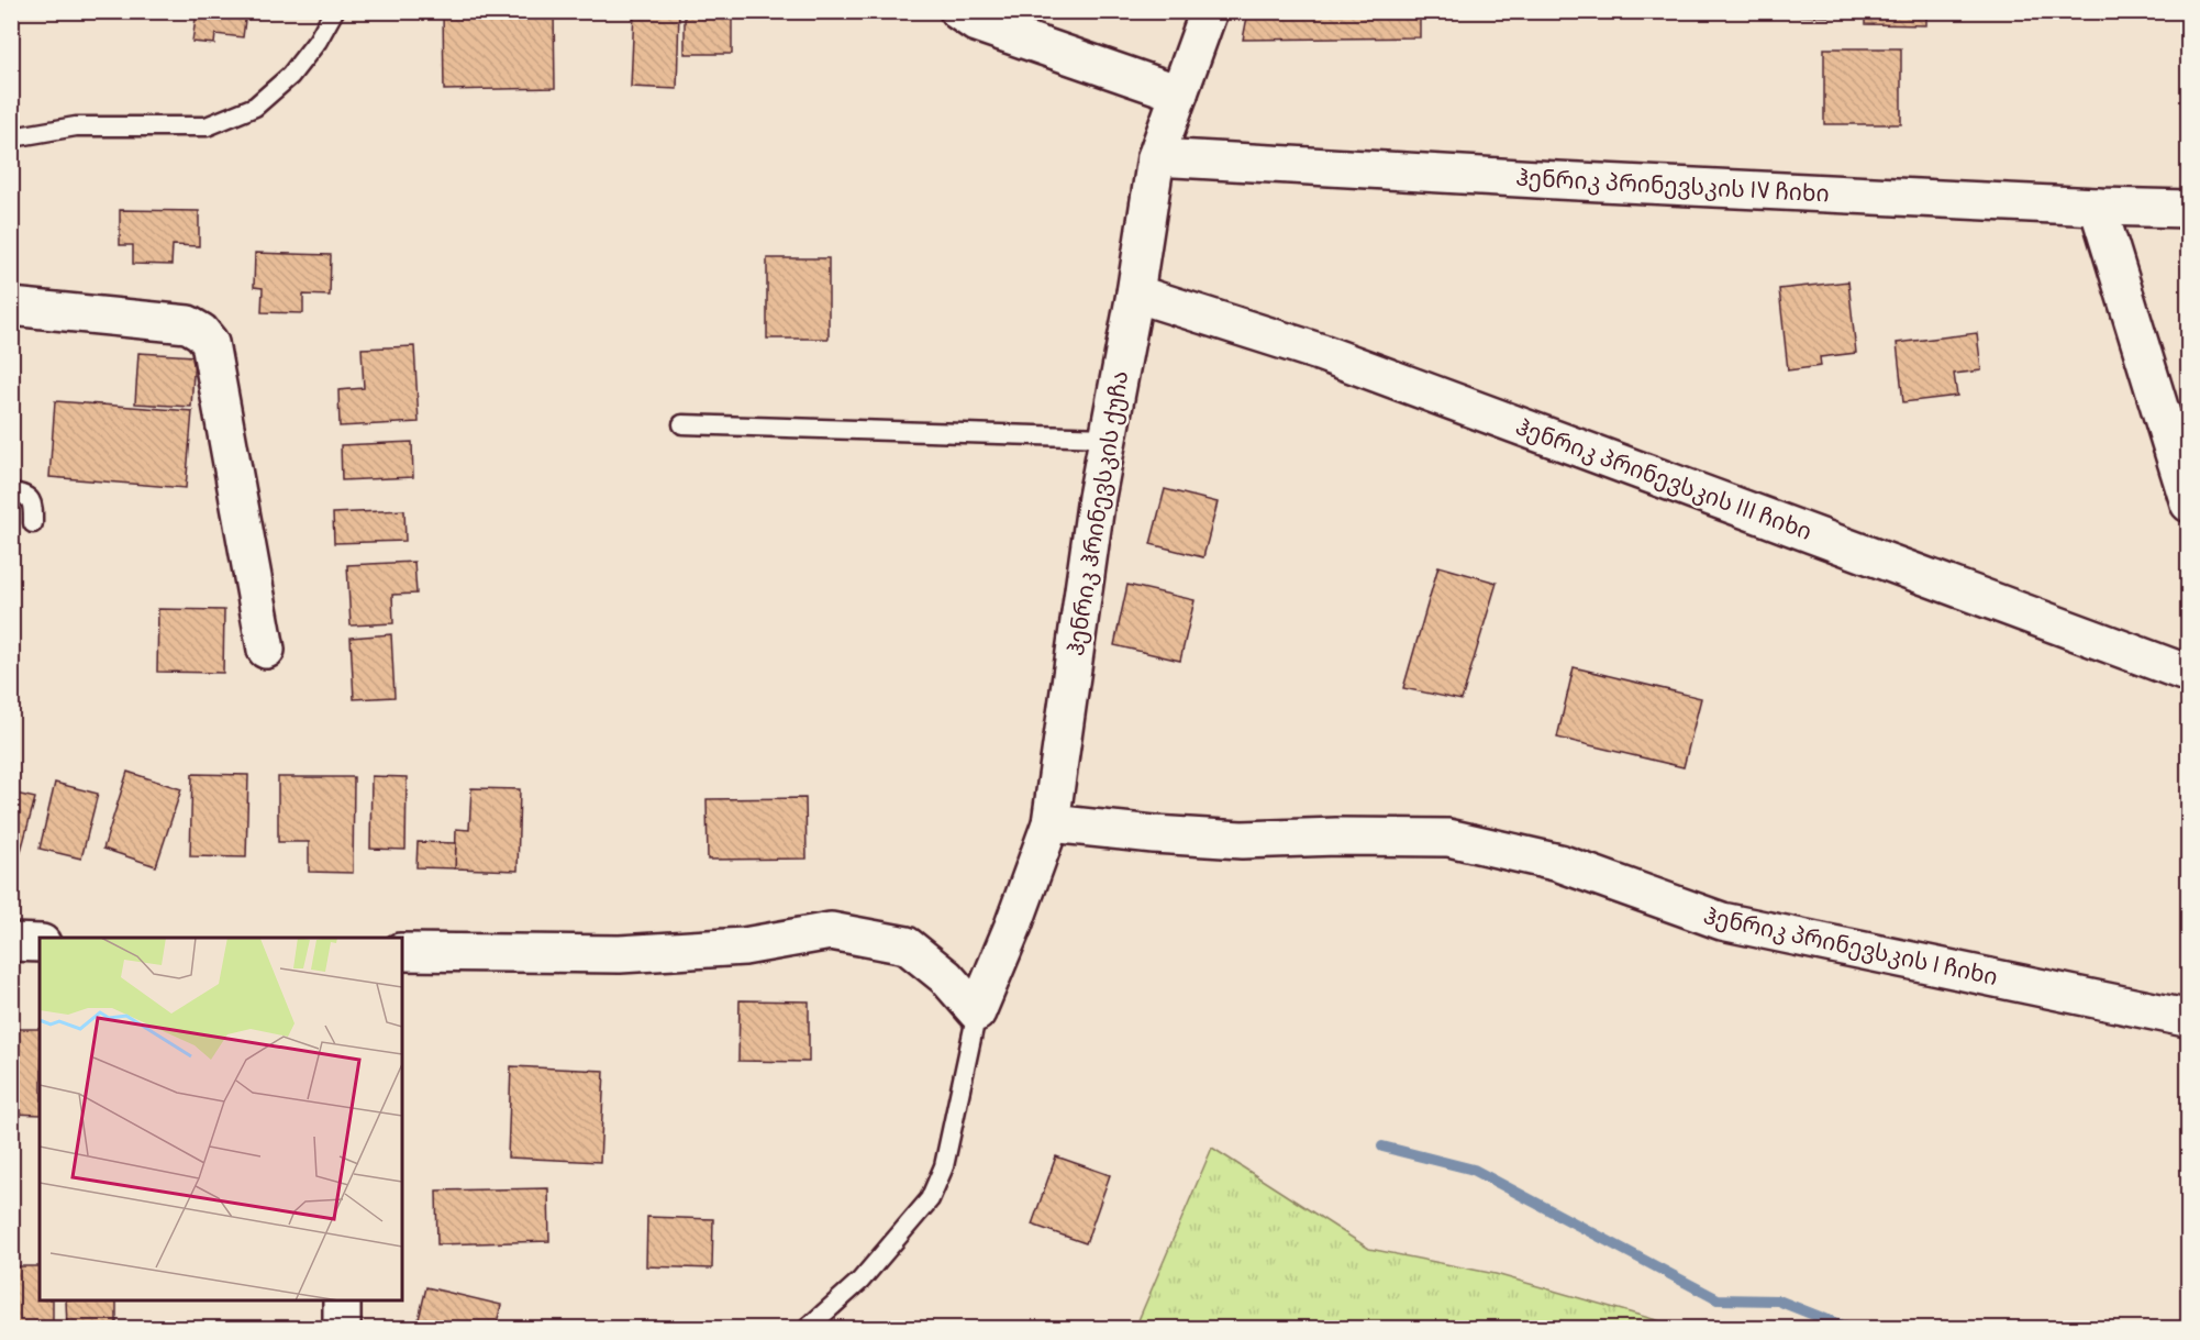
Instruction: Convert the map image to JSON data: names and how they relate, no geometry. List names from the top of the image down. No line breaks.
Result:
{"streets":{"street":["ჰენრიკ პრინევსკის IV ჩიხი","ჰენრიკ პრინევსკის III ჩიხი","ჰენრიკ ჰრინევსკის ქუჩა","ჰენრიკ პრინევსკის I ჩიხი"]},"crossings":[["ჰენრიკ პრინევსკის IV ჩიხი","ჰენრიკ ჰრინევსკის ქუჩა"],["ჰენრიკ პრინევსკის III ჩიხი","ჰენრიკ ჰრინევსკის ქუჩა"],["ჰენრიკ ჰრინევსკის ქუჩა","ჰენრიკ პრინევსკის I ჩიხი"]]}
